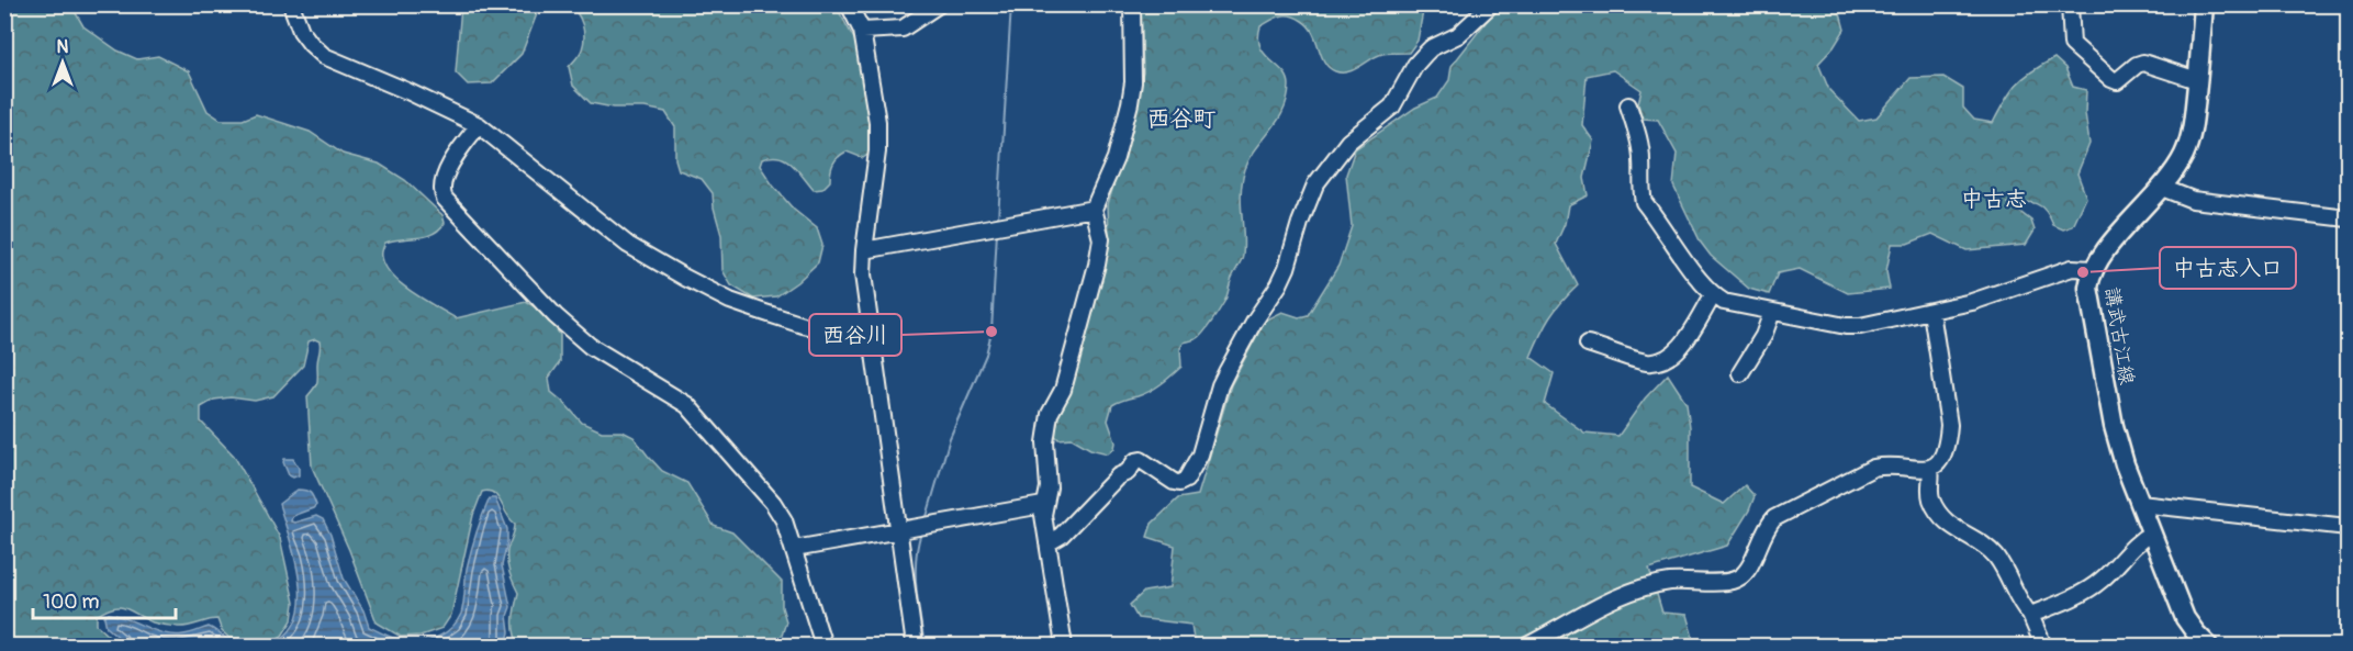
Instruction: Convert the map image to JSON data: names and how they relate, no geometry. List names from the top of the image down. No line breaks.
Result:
{"streets":{"main road":["講武古江線"]},"districts":["西谷町","中古志"],"places":["中古志入口","西谷川"],"scale_bar":"100 m","north":"top"}
